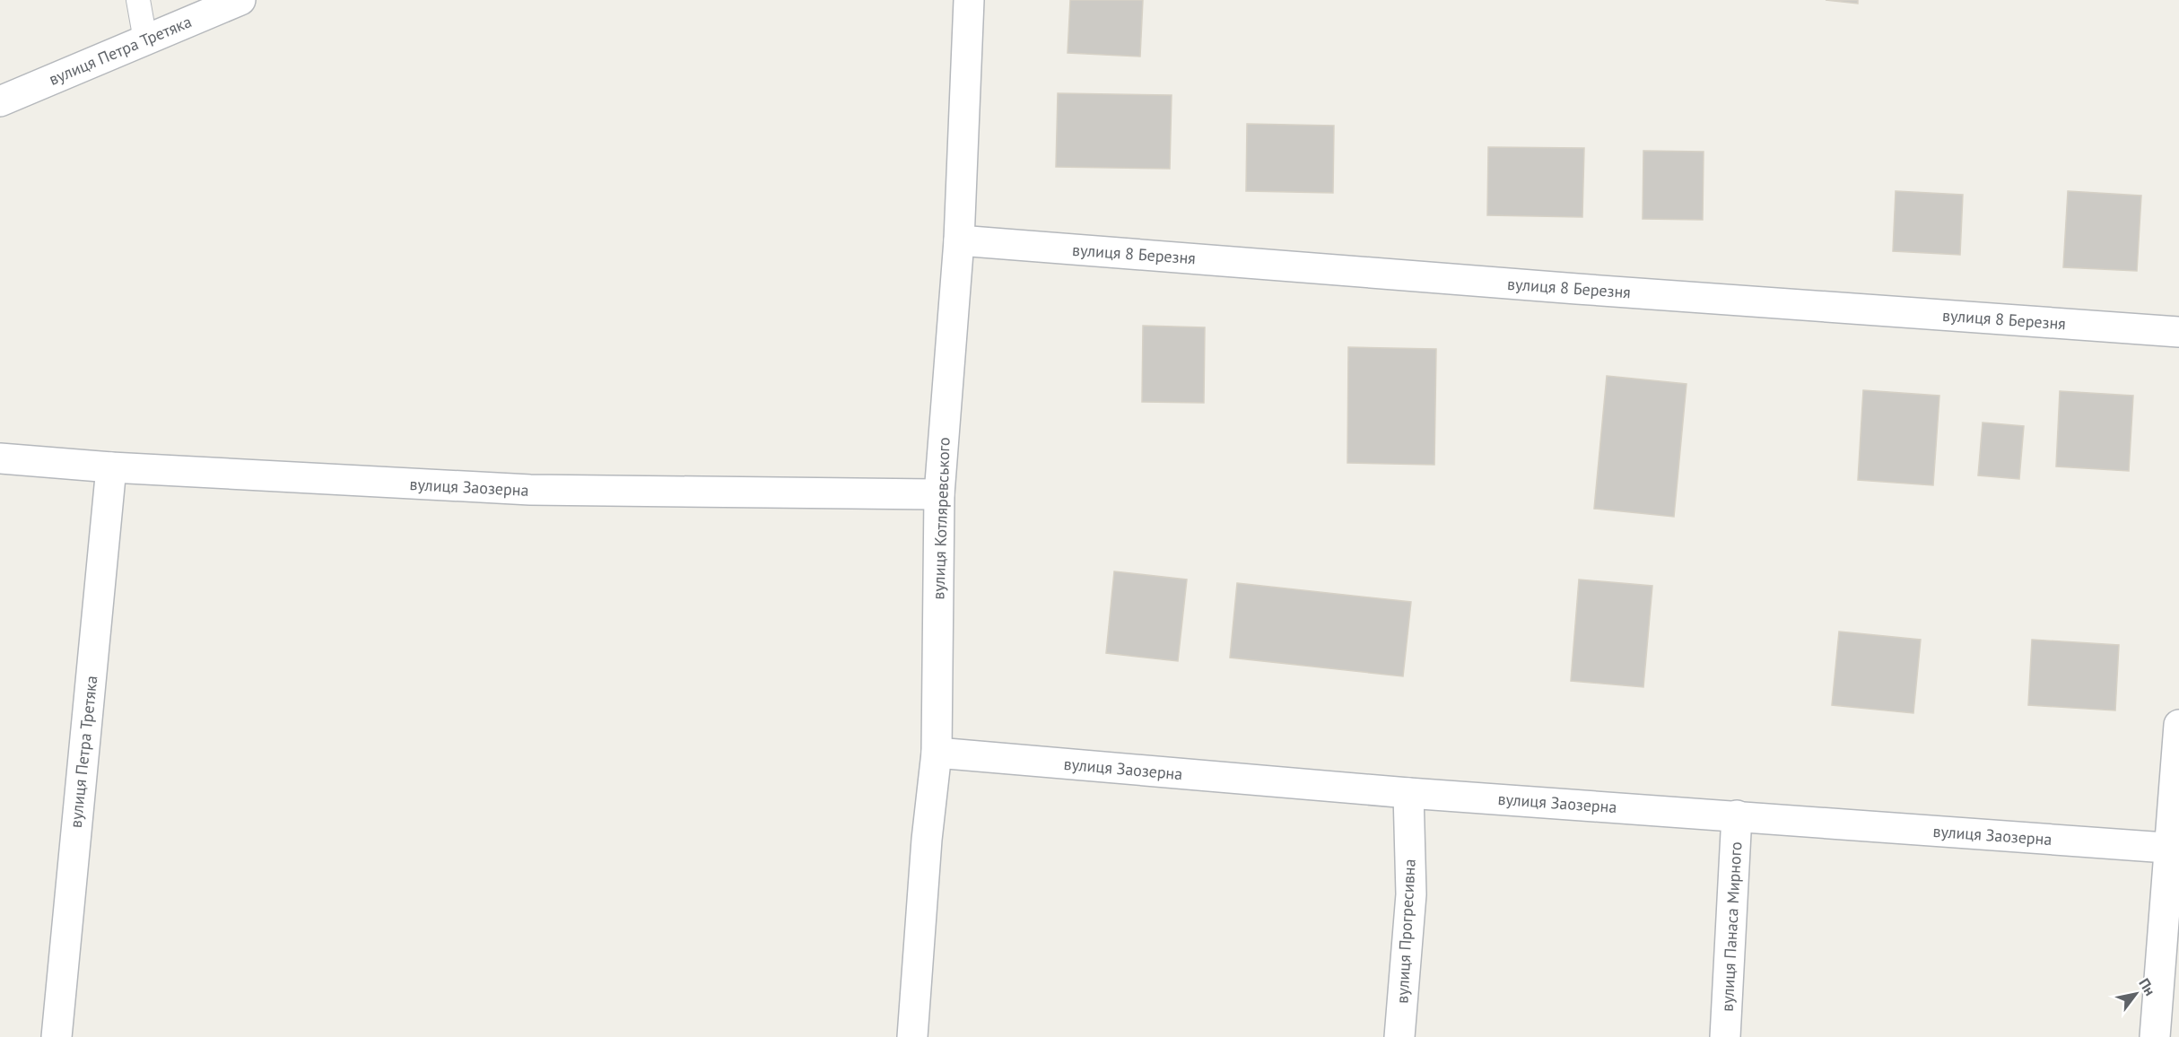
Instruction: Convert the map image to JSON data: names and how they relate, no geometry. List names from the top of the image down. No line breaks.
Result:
{"streets":{"street":["вулиця Петра Третяка","вулиця 8 Березня","вулиця Заозерна","вулиця Котляревського","вулиця Панаса Мирного","вулиця Прогресивна"]},"crossings":[["вулиця Петра Третяка","вулиця Заозерна"],["вулиця 8 Березня","вулиця Котляревського"],["вулиця Заозерна","вулиця Котляревського"],["вулиця Заозерна","вулиця Панаса Мирного"],["вулиця Заозерна","вулиця Прогресивна"]],"north":"top right"}
